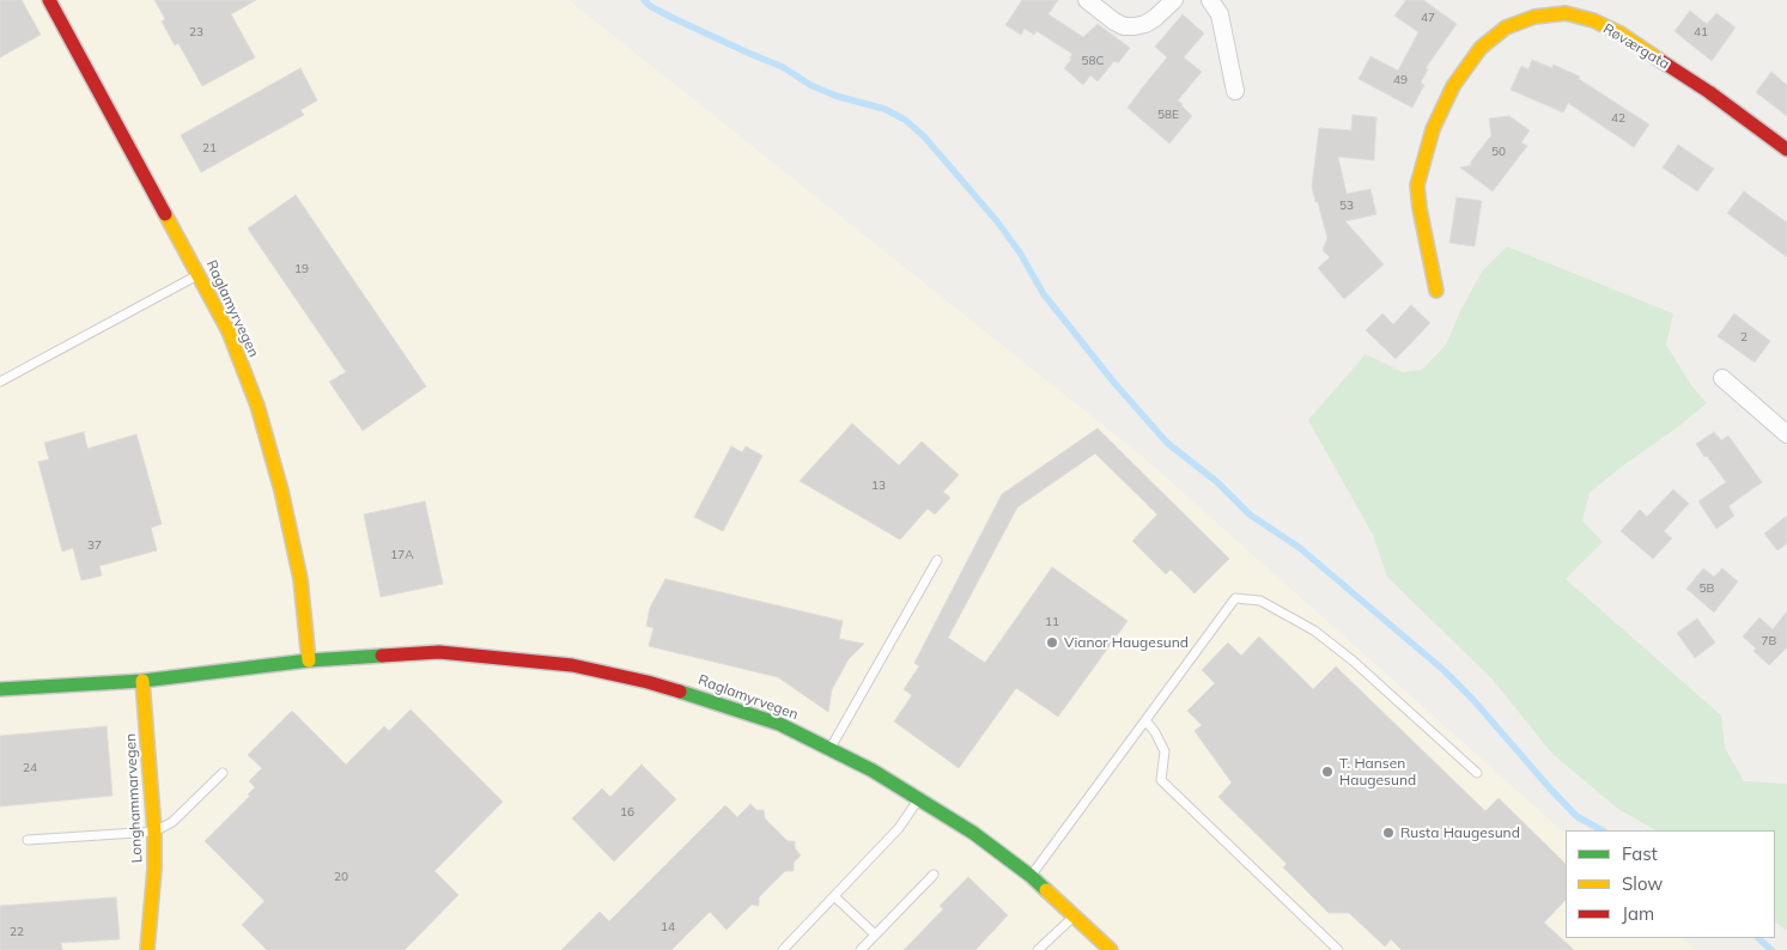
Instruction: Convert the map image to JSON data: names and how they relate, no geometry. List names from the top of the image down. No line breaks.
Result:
{"streets":{"street":["Røværgata","Raglamyrvegen","Longhammarvegen"]},"crossings":[["Raglamyrvegen","Longhammarvegen"]],"places":["Vianor Haugesund","T. Hansen Haugesund","Rusta Haugesund"],"house_numbers":["47","23","41","58C","49","58E","42","21","50","53","19","2","13","37","17A","5B","11","7B","24","16","20","14","22"],"legend":["Fast","Slow","Jam"]}
